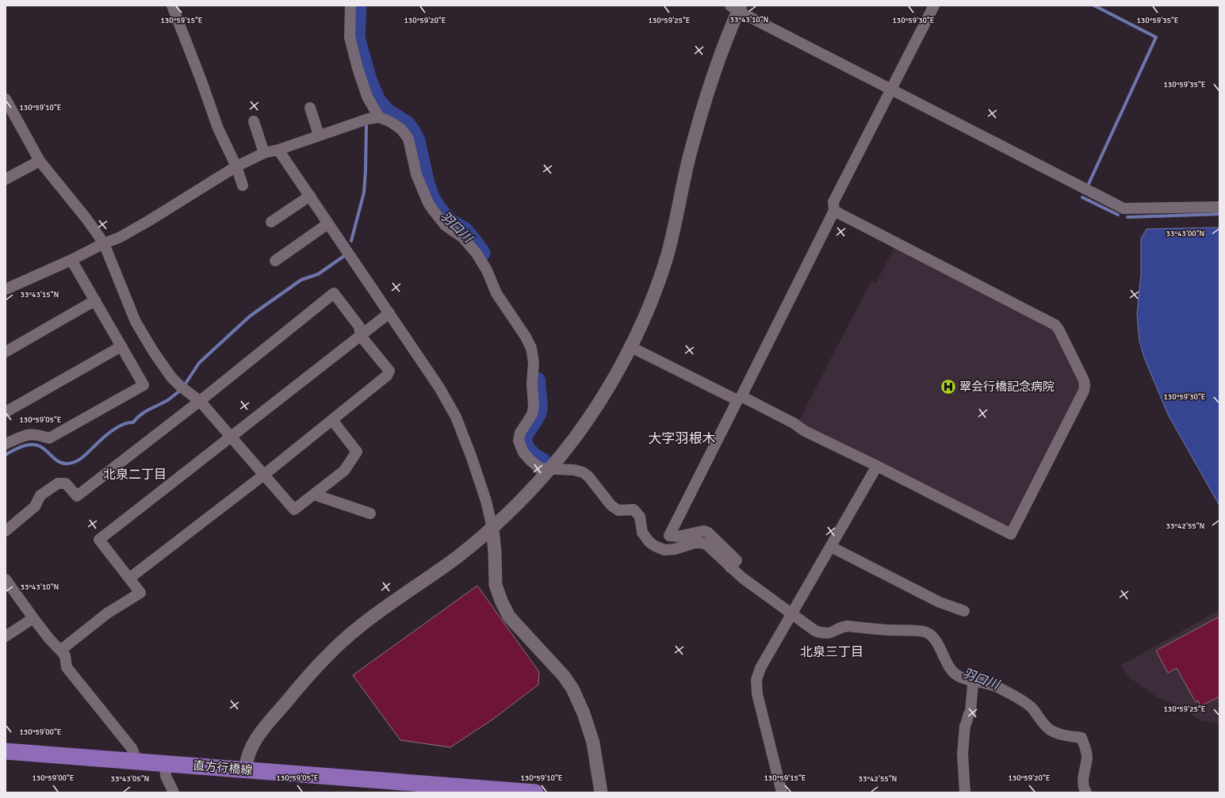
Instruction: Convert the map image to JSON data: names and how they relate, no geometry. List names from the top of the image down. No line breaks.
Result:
{"streets":{"main road":["直方行橋線"]},"districts":["大字羽根木","北泉二丁目","北泉三丁目"],"water":["羽口川"],"places":{"hospital":["翠会行橋記念病院"]},"coordinates":["33°43'10\"N","130°59'15\"E","130°59'20\"E","130°59'25\"E","130°59'30\"E","130°59'35\"E","130°59'10\"E","33°43'00\"N","33°43'15\"N","130°59'05\"E","33°42'55\"N","130°59'00\"E","33°43'05\"N"]}
